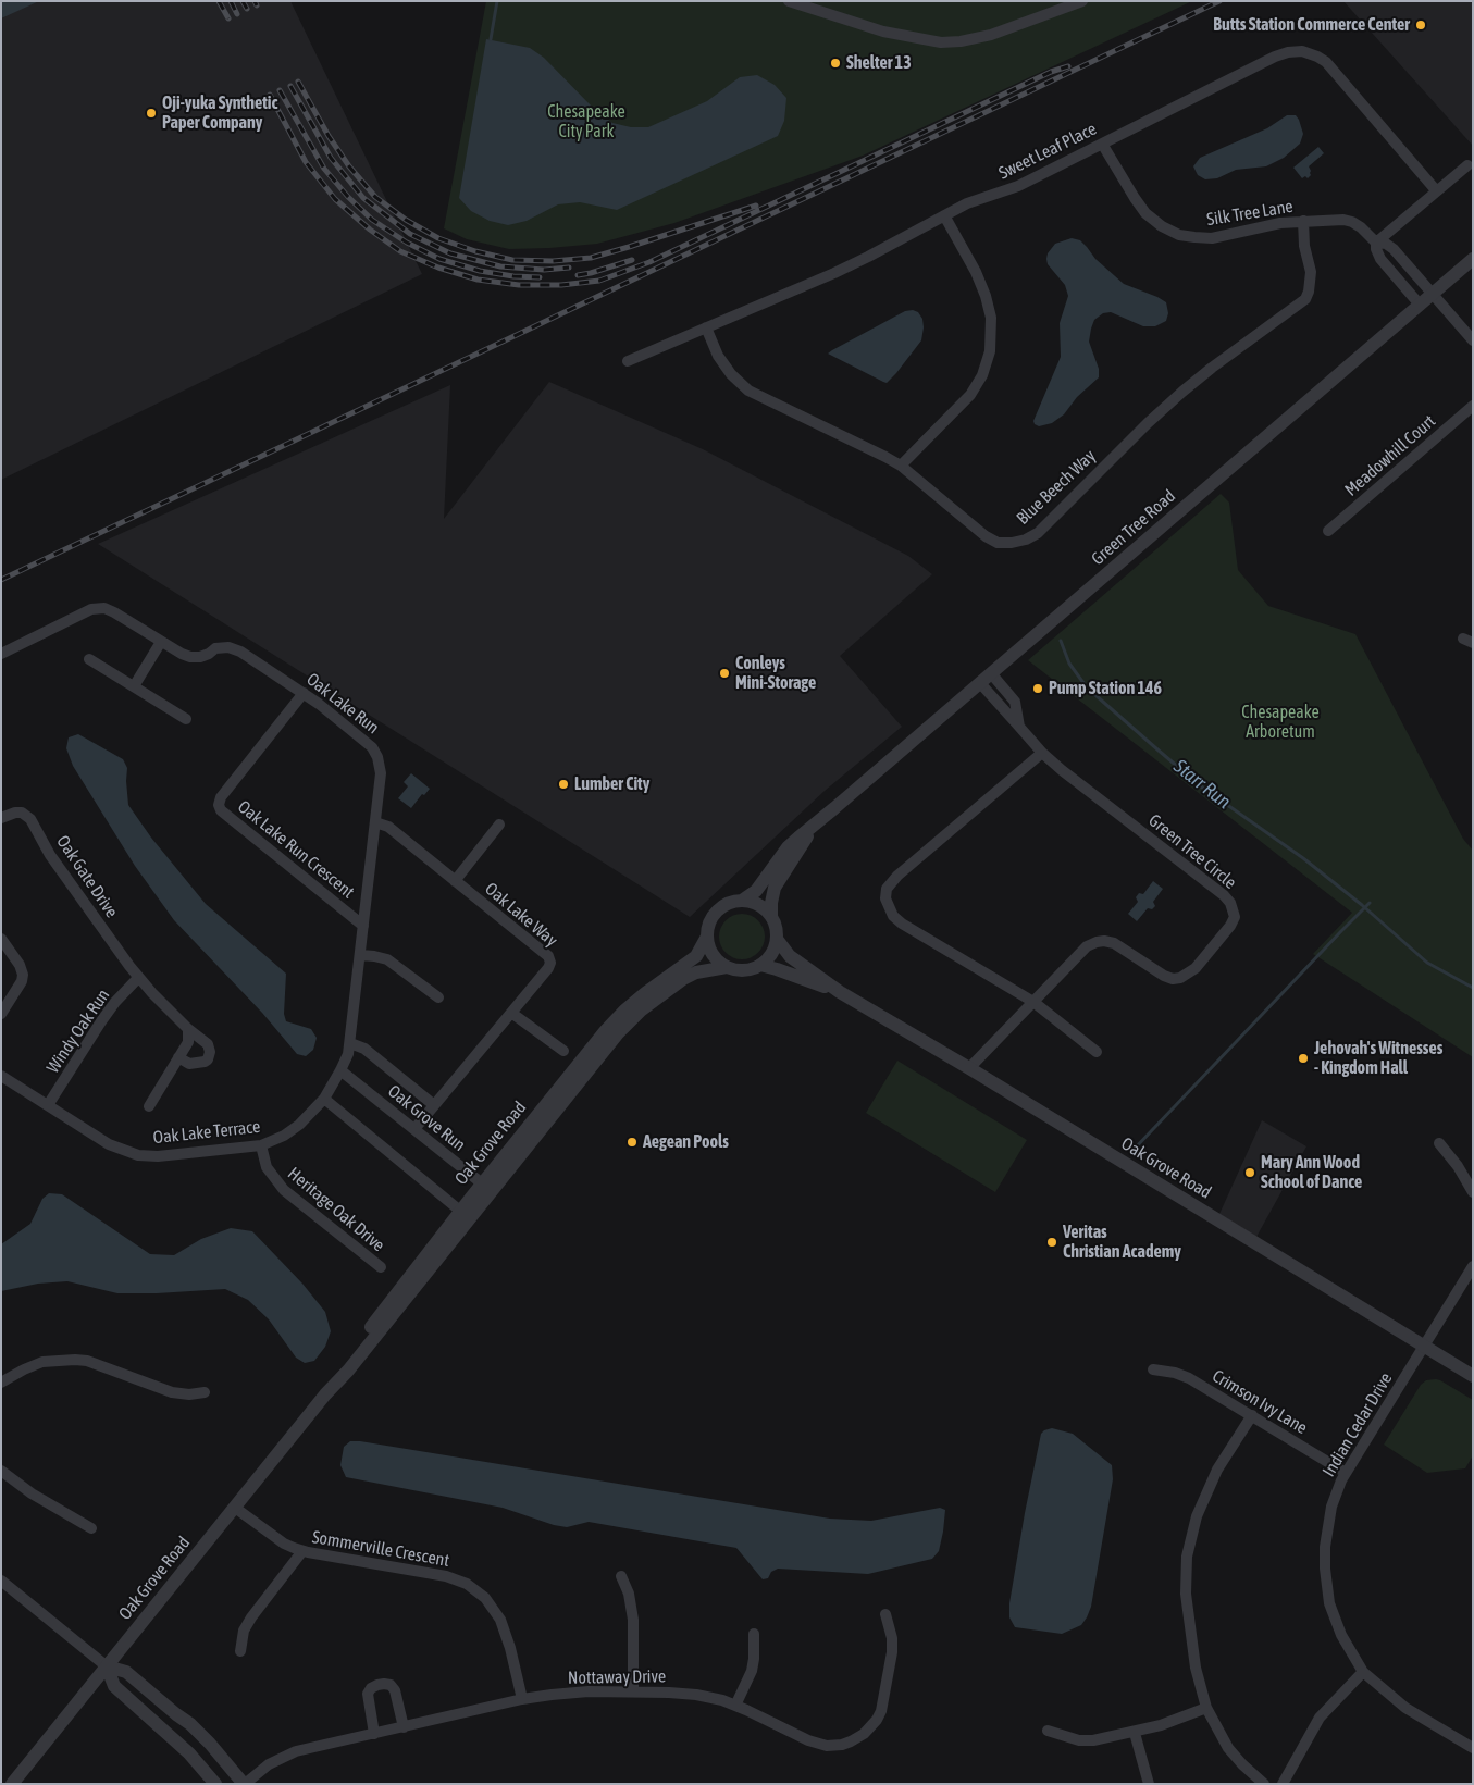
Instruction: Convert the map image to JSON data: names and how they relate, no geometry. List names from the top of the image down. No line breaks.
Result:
{"streets":{"street":["Sweet Leaf Place","Silk Tree Lane","Meadowhill Court","Blue Beech Way","Green Tree Road","Oak Lake Run","Oak Lake Run Crescent","Green Tree Circle","Oak Gate Drive","Oak Lake Way","Windy Oak Run","Oak Grove Run","Oak Lake Terrace","Oak Grove Road","Heritage Oak Drive","Crimson Ivy Lane","Indian Cedar Drive","Sommerville Crescent","Nottaway Drive"]},"crossings":[["Sweet Leaf Place","Silk Tree Lane"],["Sweet Leaf Place","Blue Beech Way"],["Silk Tree Lane","Blue Beech Way"],["Silk Tree Lane","Green Tree Road"],["Green Tree Road","Green Tree Circle"],["Green Tree Road","Oak Grove Road"],["Oak Lake Run","Oak Lake Run Crescent"],["Oak Lake Run","Oak Lake Way"],["Oak Lake Run","Oak Grove Run"],["Oak Lake Run","Oak Lake Terrace"],["Green Tree Circle","Oak Grove Road"],["Oak Gate Drive","Windy Oak Run"],["Oak Lake Way","Oak Grove Run"],["Windy Oak Run","Oak Lake Terrace"],["Oak Grove Run","Oak Lake Terrace"],["Oak Grove Run","Oak Grove Road"],["Oak Lake Terrace","Heritage Oak Drive"],["Oak Grove Road","Indian Cedar Drive"],["Oak Grove Road","Sommerville Crescent"],["Crimson Ivy Lane","Indian Cedar Drive"],["Sommerville Crescent","Nottaway Drive"]],"water":["Starr Run"],"parks":["Chesapeake City Park","Chesapeake Arboretum"],"places":["Butts Station Commerce Center","Shelter 13","Oji-yuka Synthetic Paper Company","Conleys Mini-Storage","Pump Station 146","Lumber City","Jehovah's Witnesses - Kingdom Hall","Aegean Pools","Mary Ann Wood School of Dance","Veritas Christian Academy"]}
